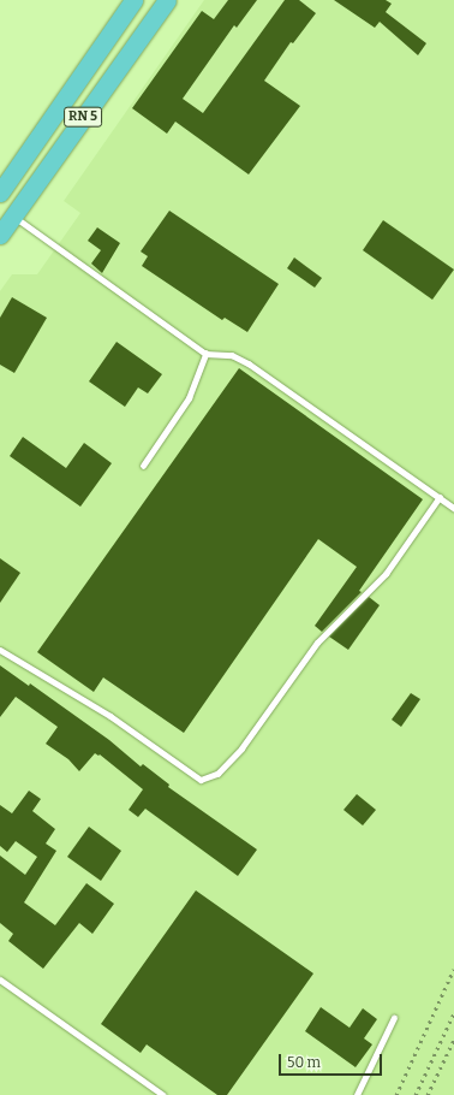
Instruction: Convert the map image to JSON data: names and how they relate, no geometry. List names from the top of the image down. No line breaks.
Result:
{"streets":{"highway":["RN 5"]},"scale_bar":"50 m"}
